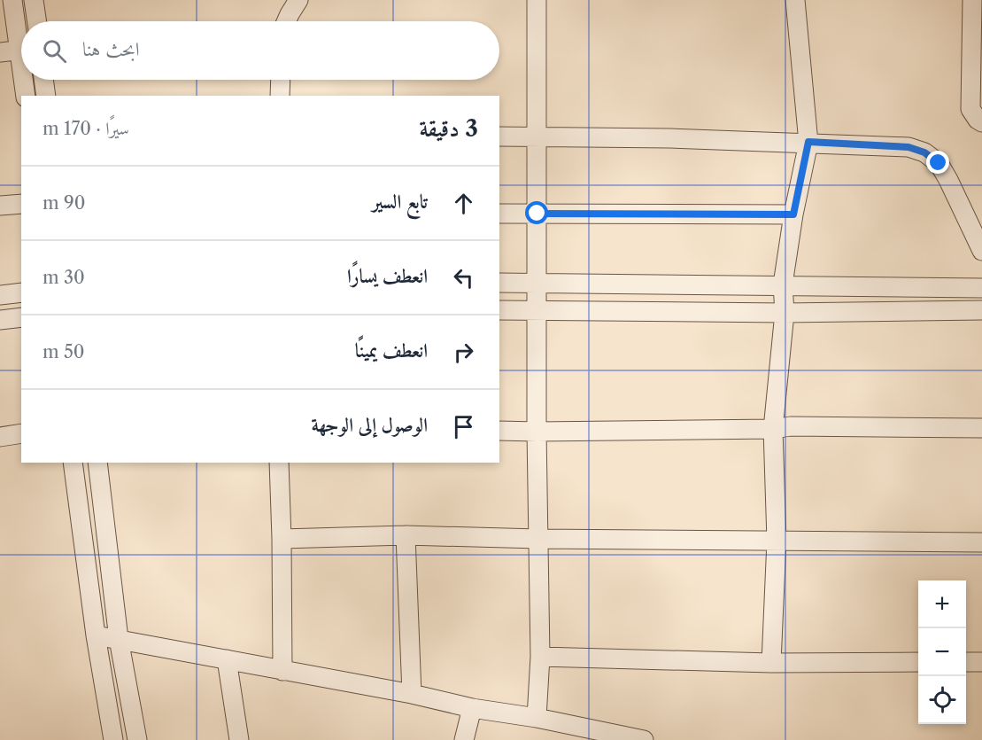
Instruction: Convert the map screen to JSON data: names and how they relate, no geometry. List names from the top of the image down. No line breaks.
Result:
{"page":{"search":"ابحث هنا","heading":["3 دقيقة","سيرًا · 170 m"],"list":[["تابع السير","90 m"],["انعطف يسارًا","30 m"],["انعطف يمينًا","50 m"],"الوصول إلى الوجهة"],"map_buttons":["+","−"]}}
